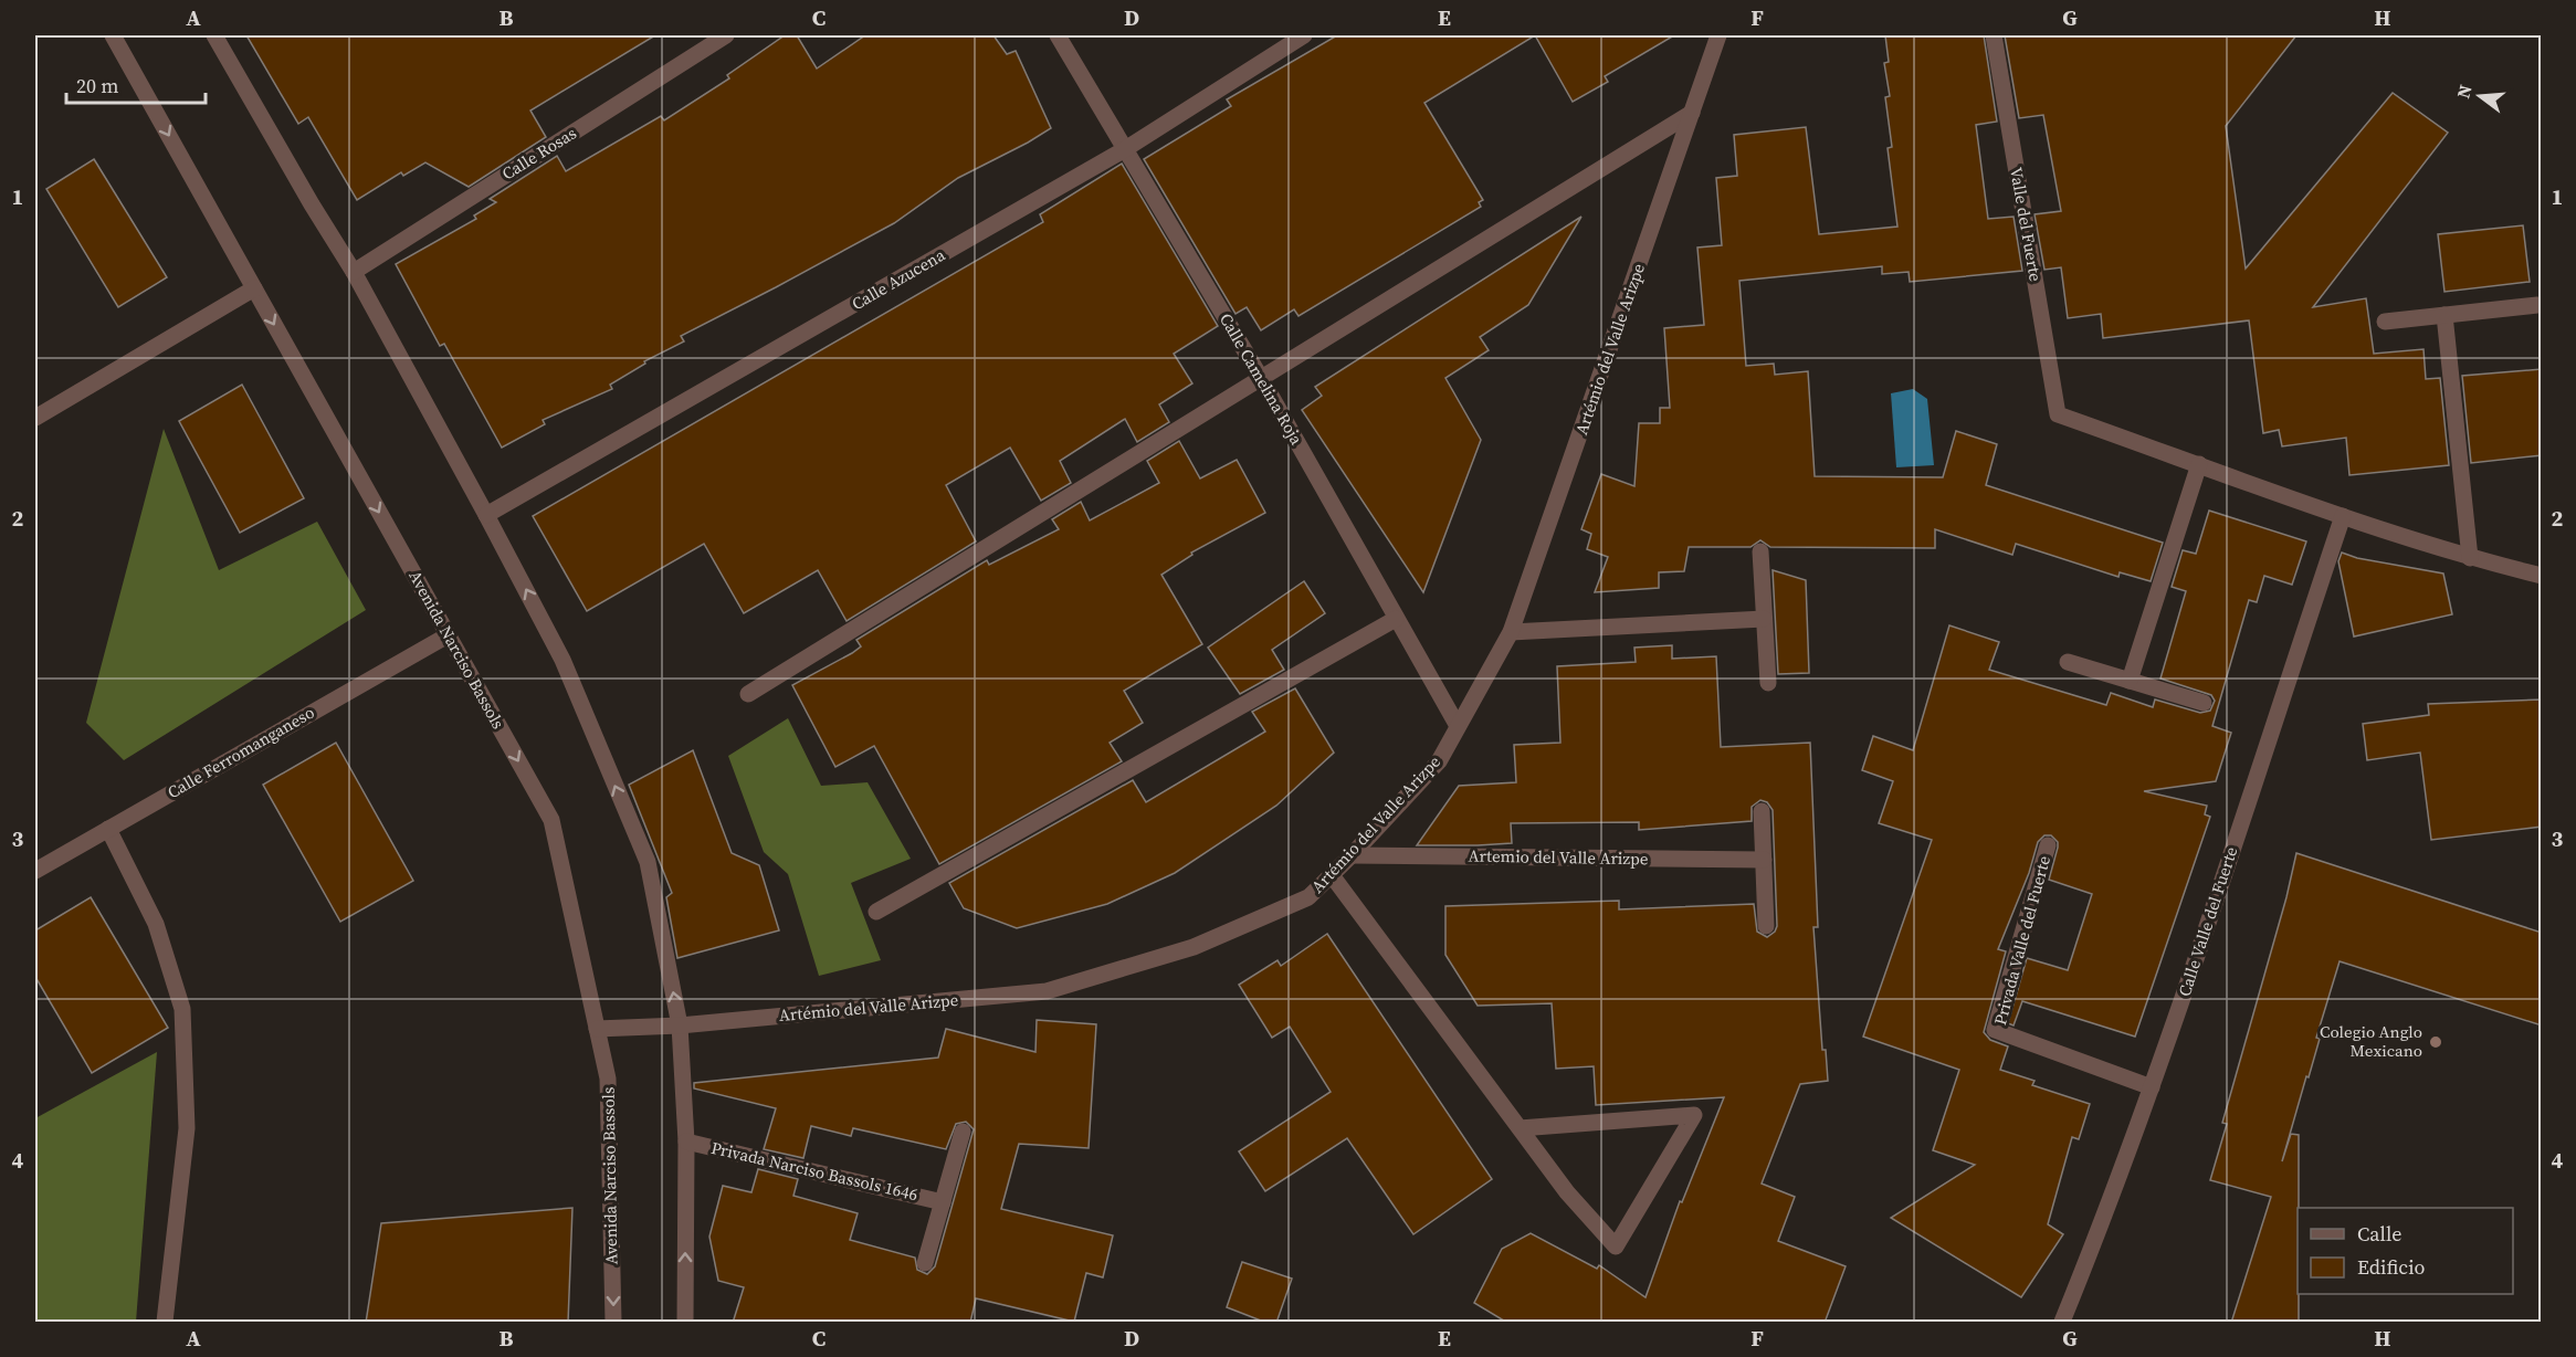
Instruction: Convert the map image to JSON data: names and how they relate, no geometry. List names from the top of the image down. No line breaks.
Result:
{"streets":{"street":["Calle Rosas","Valle del Fuerte","Calle Azucena","Artémio del Valle Arizpe","Calle Camelina Roja","Avenida Narciso Bassols","Calle Ferromanganeso","Artemio del Valle Arizpe","Calle Valle del Fuerte","Privada Valle del Fuerte","Privada Narciso Bassols 1646"]},"crossings":[["Calle Azucena","Calle Camelina Roja"],["Artémio del Valle Arizpe","Calle Camelina Roja"],["Artémio del Valle Arizpe","Avenida Narciso Bassols"],["Artémio del Valle Arizpe","Artemio del Valle Arizpe"],["Avenida Narciso Bassols","Calle Ferromanganeso"],["Calle Valle del Fuerte","Privada Valle del Fuerte"]],"places":["Colegio Anglo Mexicano"],"legend":["Calle","Edificio"],"scale_bar":"20 m","north":"left","grid":{"columns":["A","B","C","D","E","F","G","H"],"rows":["1","2","3","4"]}}
